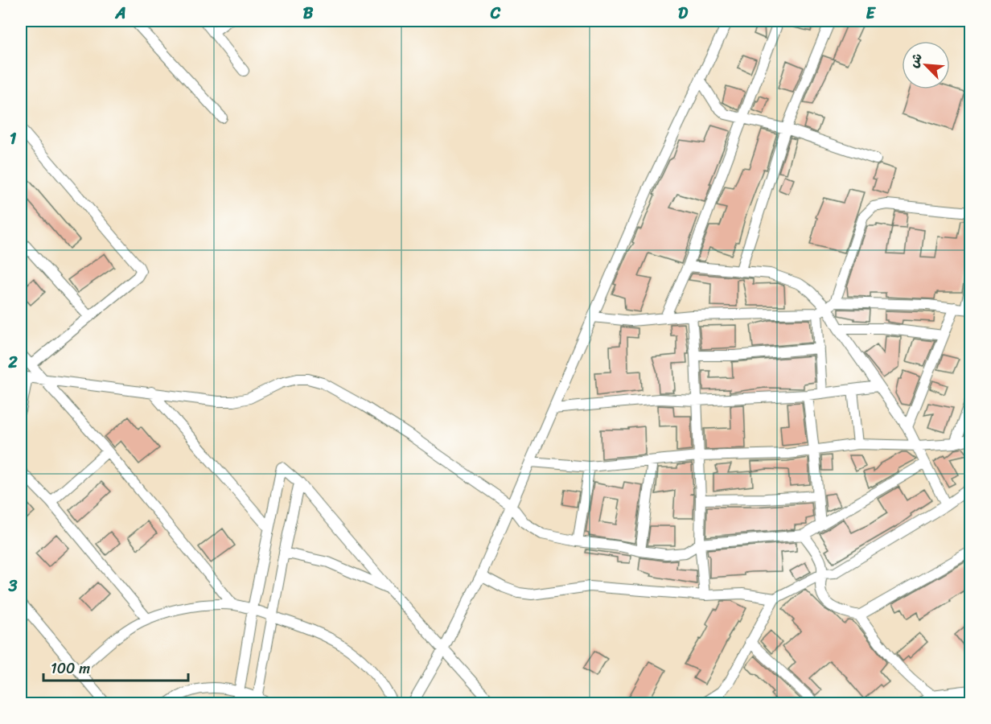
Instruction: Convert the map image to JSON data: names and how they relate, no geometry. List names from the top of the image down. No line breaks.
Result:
{"scale_bar":"100 m","north":"top left","grid":{"columns":["A","B","C","D","E"],"rows":["1","2","3"]}}
